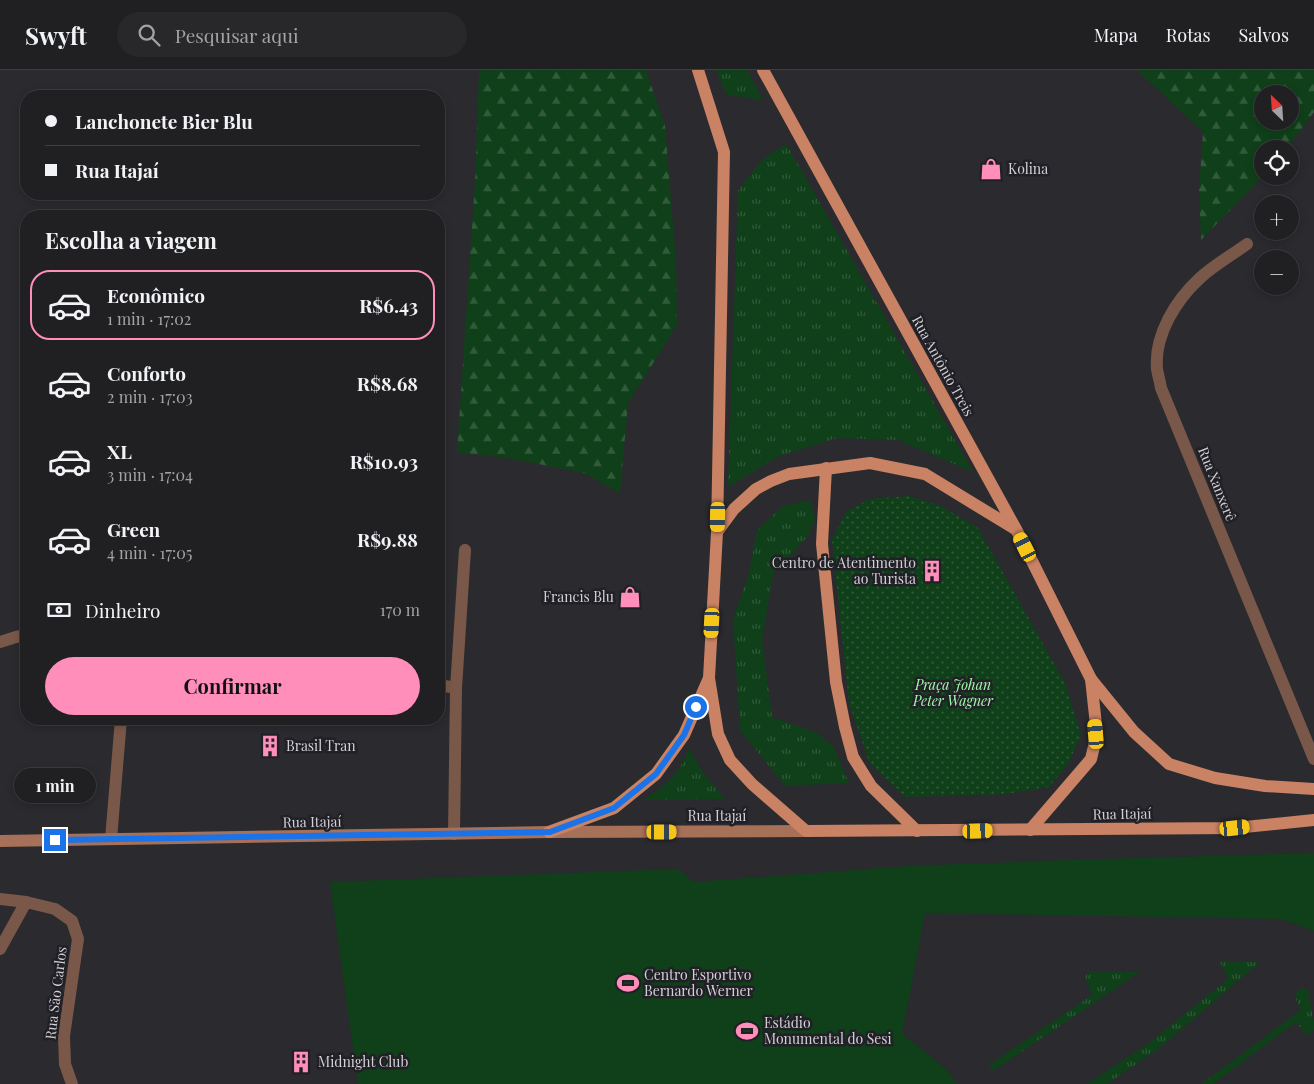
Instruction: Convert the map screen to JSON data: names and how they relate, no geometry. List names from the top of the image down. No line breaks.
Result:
{"streets":{"main road":["Rua Antônio Treis","Rua Itajaí"],"street":["Rua Xanxerê","Rua São Carlos"]},"crossings":[["Rua Antônio Treis","Rua Itajaí"]],"parks":["Praça Johan Peter Wagner"],"places":{"shop":["Kolina","Francis Blu"],"building":["Centro de Atentimento ao Turista","Brasil Tran","Midnight Club"],"sports":["Centro Esportivo Bernardo Werner","Estádio Monumental do Sesi"]},"north":"top left","page":{"header":"Swyft","search":"Pesquisar aqui","nav":["Mapa","Rotas","Salvos"],"map_buttons":["+","−"],"banner":["Lanchonete Bier Blu","Rua Itajaí"],"heading":"Escolha a viagem","list":[{"name":"Econômico","note":"1 min · 17:02","value":"R$6.43"},{"name":"Conforto","note":"2 min · 17:03","value":"R$8.68"},{"name":"XL","note":"3 min · 17:04","value":"R$10.93"},{"name":"Green","note":"4 min · 17:05","value":"R$9.88"}],"pay":["Dinheiro","170 m"],"buttons":"Confirmar","bubble":"1 min"}}
